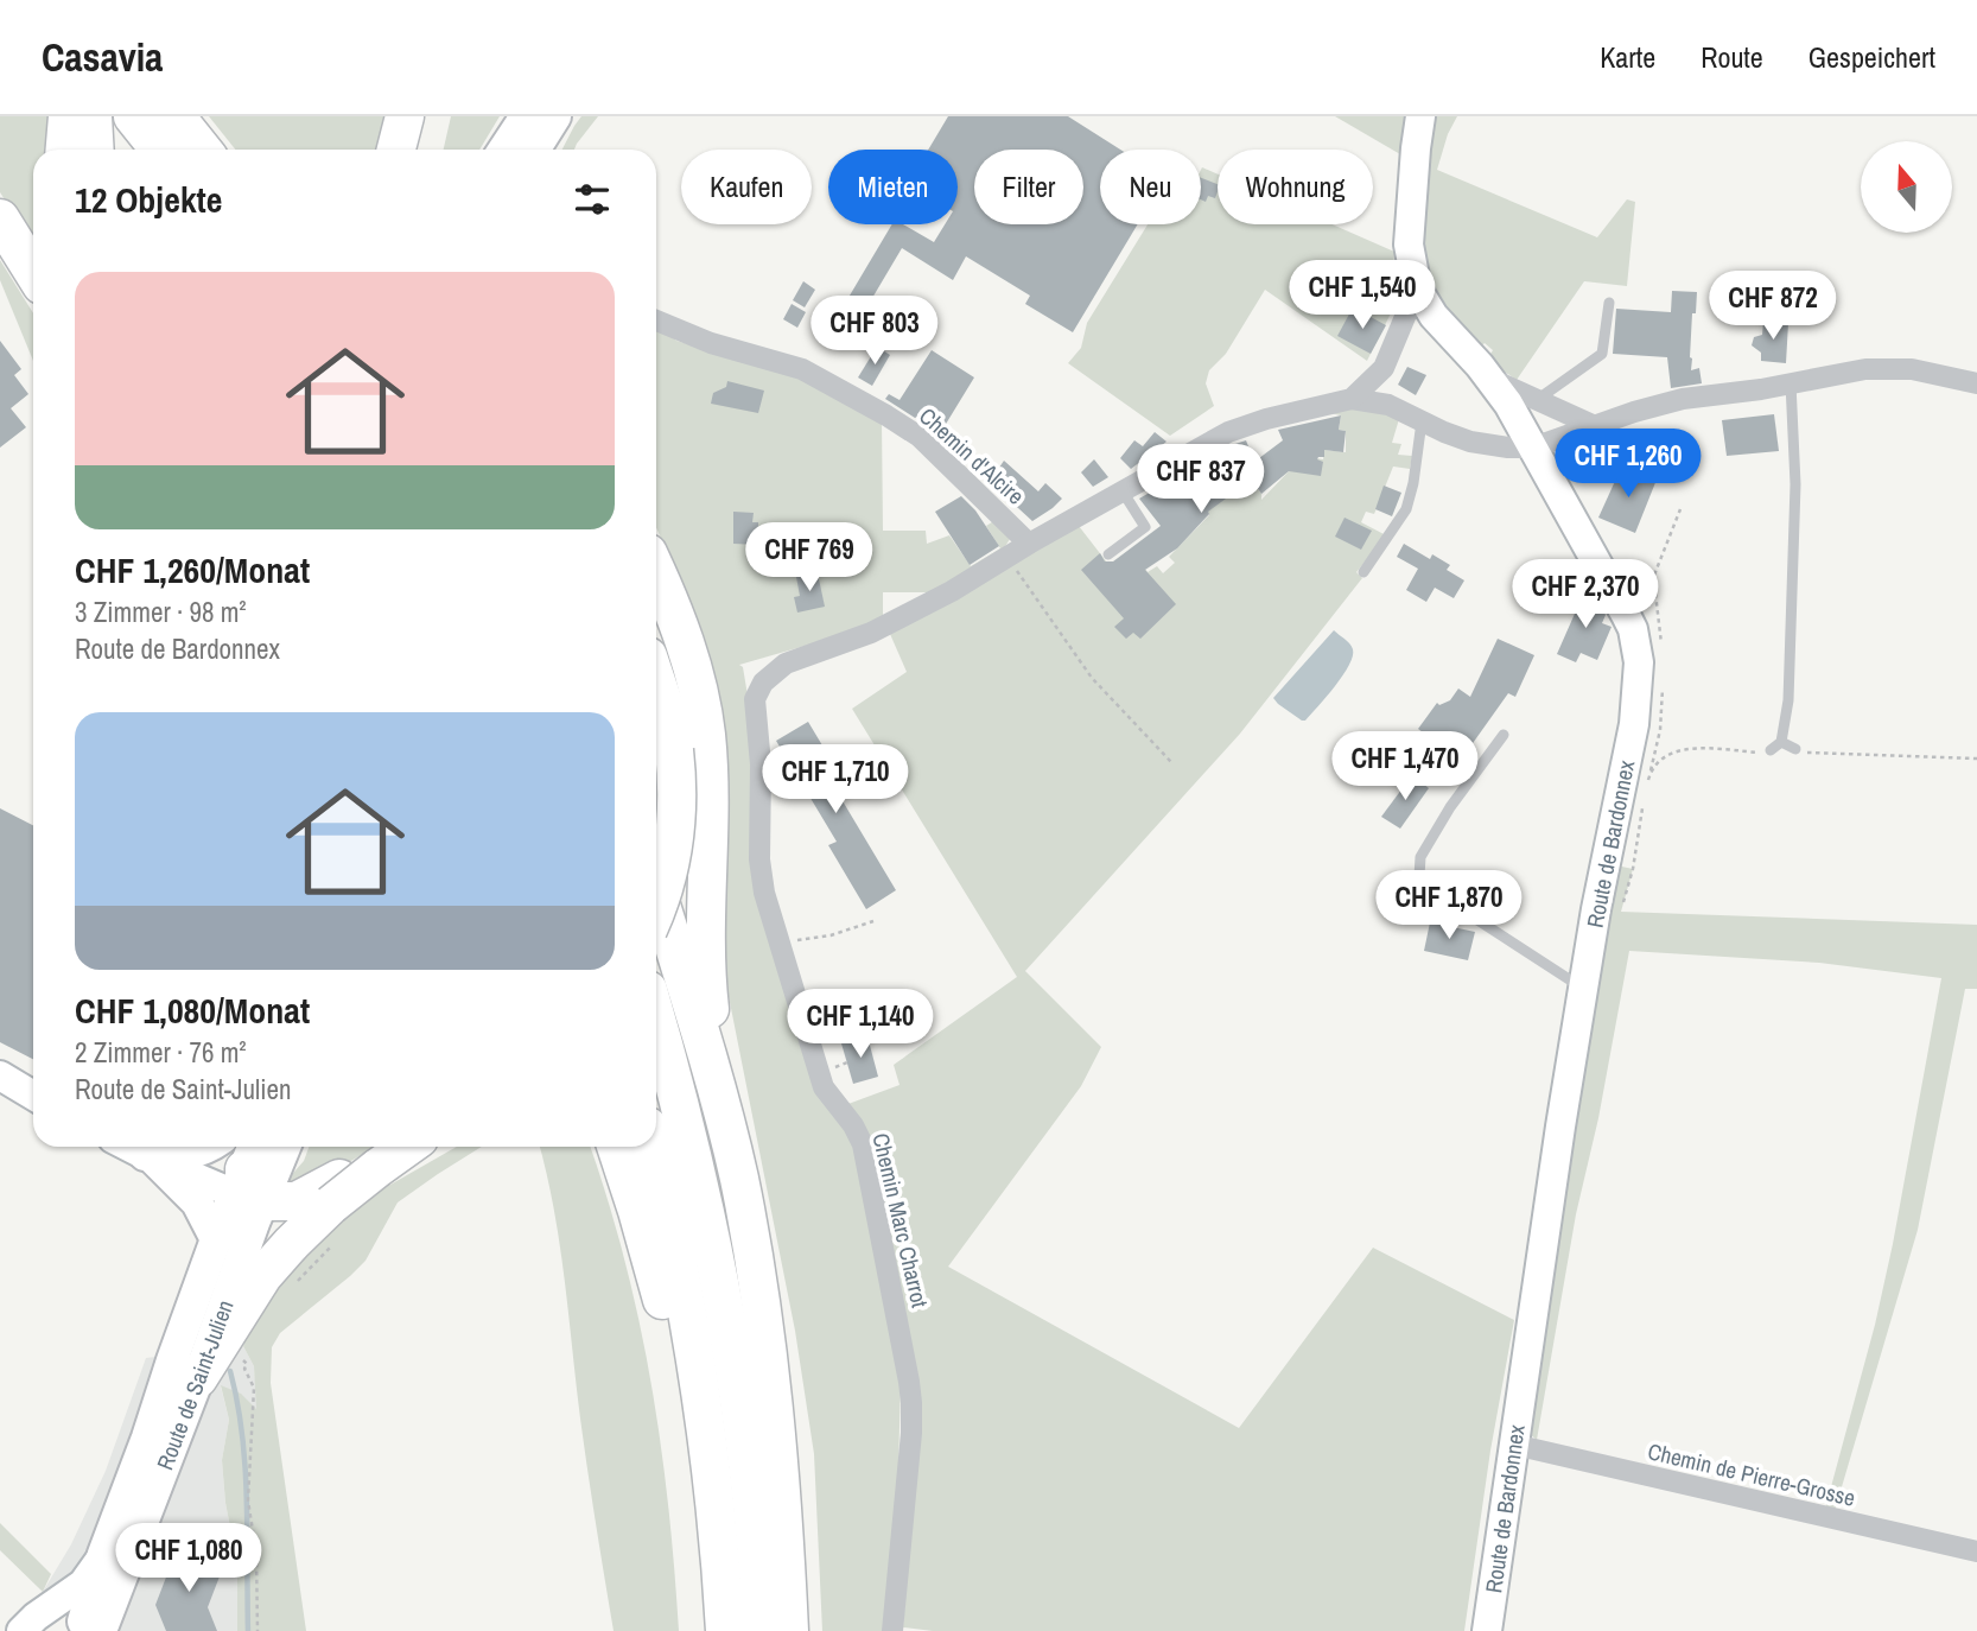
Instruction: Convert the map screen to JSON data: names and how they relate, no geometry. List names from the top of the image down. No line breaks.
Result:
{"streets":{"main road":["Route de Saint-Julien"],"street":["Chemin d'Alcire","Route de Bardonnex","Chemin Marc Charrot","Chemin de Pierre-Grosse"]},"crossings":[["Chemin d'Alcire","Chemin Marc Charrot"],["Route de Bardonnex","Chemin de Pierre-Grosse"]],"north":"top","page":{"header":"Casavia","nav":["Karte","Route","Gespeichert"],"chip":["Kaufen","Mieten","Filter","Neu","Wohnung"],"heading":"12 Objekte","list":[{"name":"CHF 1,260/Monat","note":"3 Zimmer · 98 m² · Route de Bardonnex"},{"name":"CHF 1,080/Monat","note":"2 Zimmer · 76 m² · Route de Saint-Julien"}],"price":["CHF 1,540","CHF 872","CHF 803","CHF 1,260","CHF 837","CHF 769","CHF 2,370","CHF 1,470","CHF 1,710","CHF 1,870","CHF 1,140","CHF 1,080"]}}
